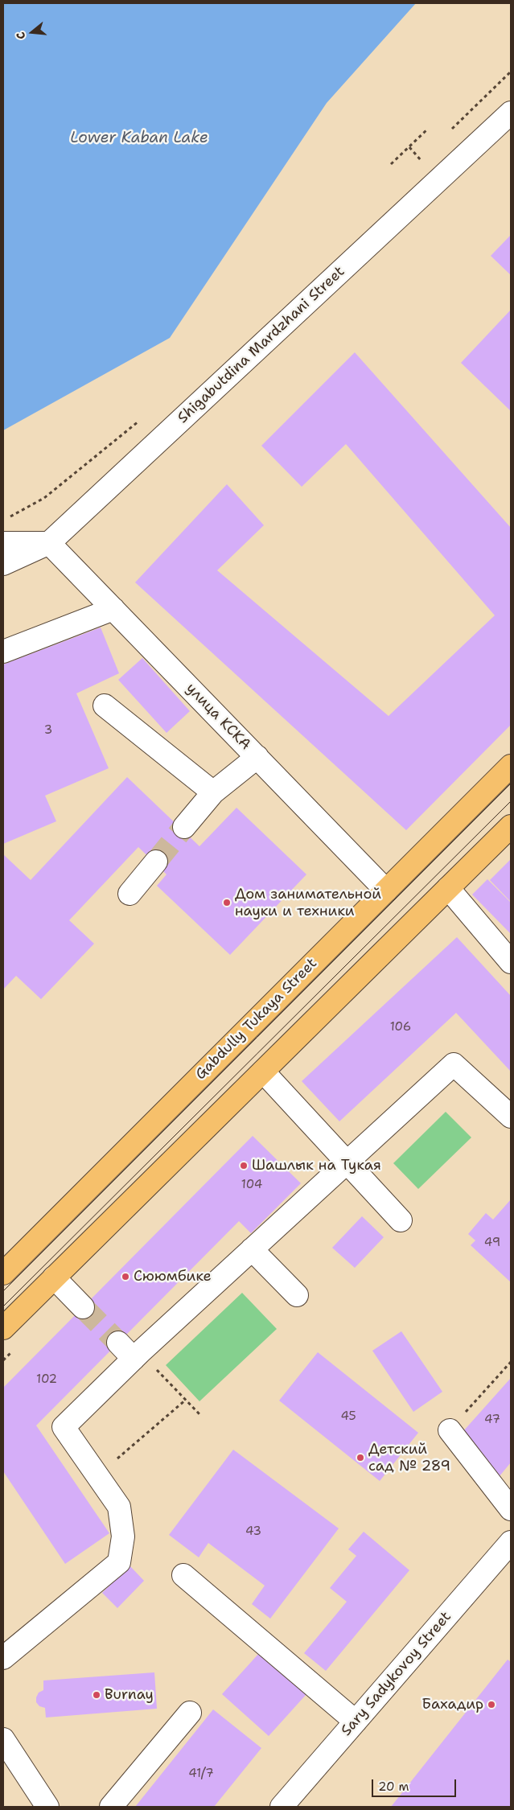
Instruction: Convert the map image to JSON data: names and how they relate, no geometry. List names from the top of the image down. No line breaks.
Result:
{"streets":{"main road":["Gabdully Tukaya Street"],"street":["Shigabutdina Mardzhani Street","улица КСКА","Sary Sadykovoy Street"]},"crossings":[["Shigabutdina Mardzhani Street","улица КСКА"],["улица КСКА","Gabdully Tukaya Street"]],"water":["Lower Kaban Lake"],"places":["Дом занимательной науки и техники","Шашлык на Тукая","Сююмбике","Детский сад № 289","Burnay","Бахадир"],"house_numbers":["3","106","104","49","102","45","47","43","41/7"],"scale_bar":"20 m","north":"left"}
